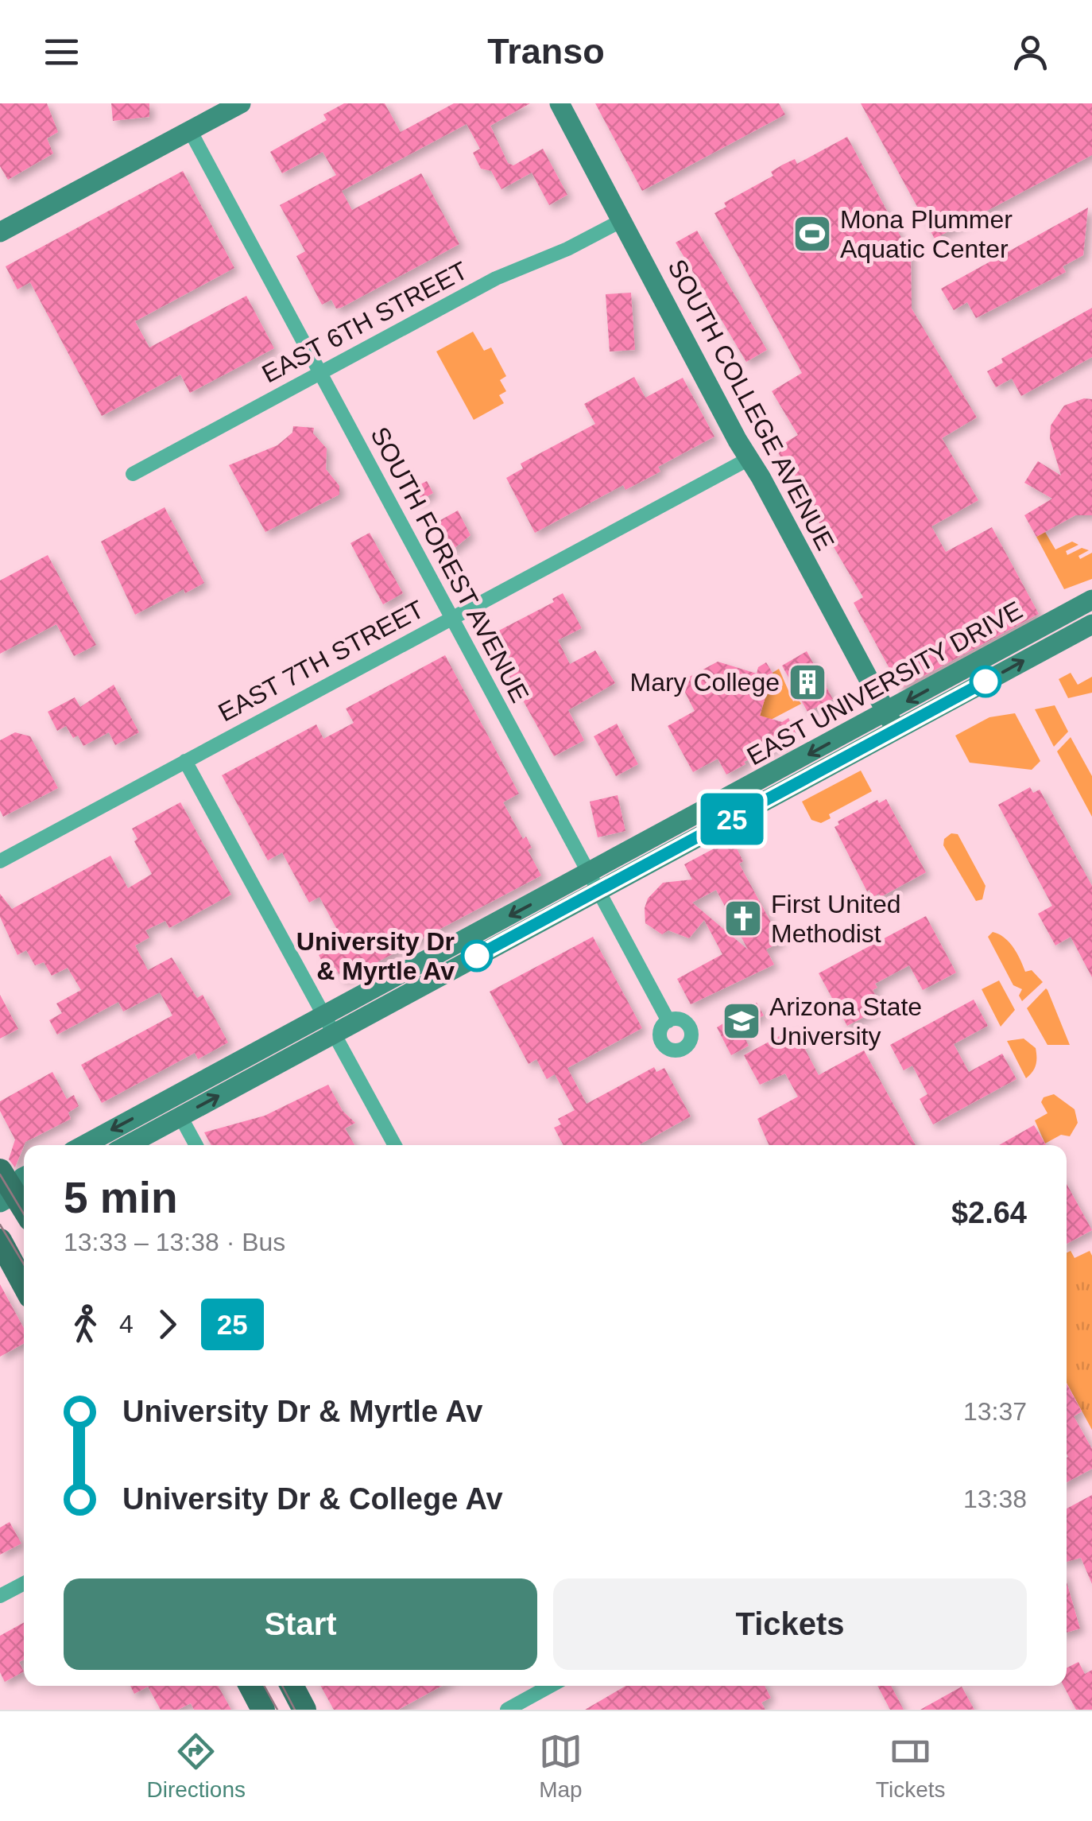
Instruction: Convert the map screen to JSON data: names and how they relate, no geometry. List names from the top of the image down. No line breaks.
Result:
{"streets":{"main road":["SOUTH COLLEGE AVENUE","EAST UNIVERSITY DRIVE"],"street":["EAST 6TH STREET","SOUTH FOREST AVENUE","EAST 7TH STREET"]},"crossings":[["EAST 6TH STREET","SOUTH COLLEGE AVENUE"],["EAST 6TH STREET","SOUTH FOREST AVENUE"],["SOUTH COLLEGE AVENUE","EAST 7TH STREET"],["SOUTH COLLEGE AVENUE","EAST UNIVERSITY DRIVE"],["SOUTH FOREST AVENUE","EAST 7TH STREET"],["SOUTH FOREST AVENUE","EAST UNIVERSITY DRIVE"]],"places":{"sports":["Mona Plummer Aquatic Center"],"building":["Mary College"],"church":["First United Methodist"],"other":["University Dr & Myrtle Av"],"school or university":["Arizona State University"]},"lines":["bus line 25"],"page":{"header":"Transo","on_map":"25","heading":["5 min","13:33 – 13:38 · Bus","$2.64"],"legs":["4","25"],"list":[{"name":"University Dr & Myrtle Av","value":"13:37"},{"name":"University Dr & College Av","value":"13:38"}],"buttons":["Start","Tickets"],"tabs":["Directions","Map","Tickets"]}}
